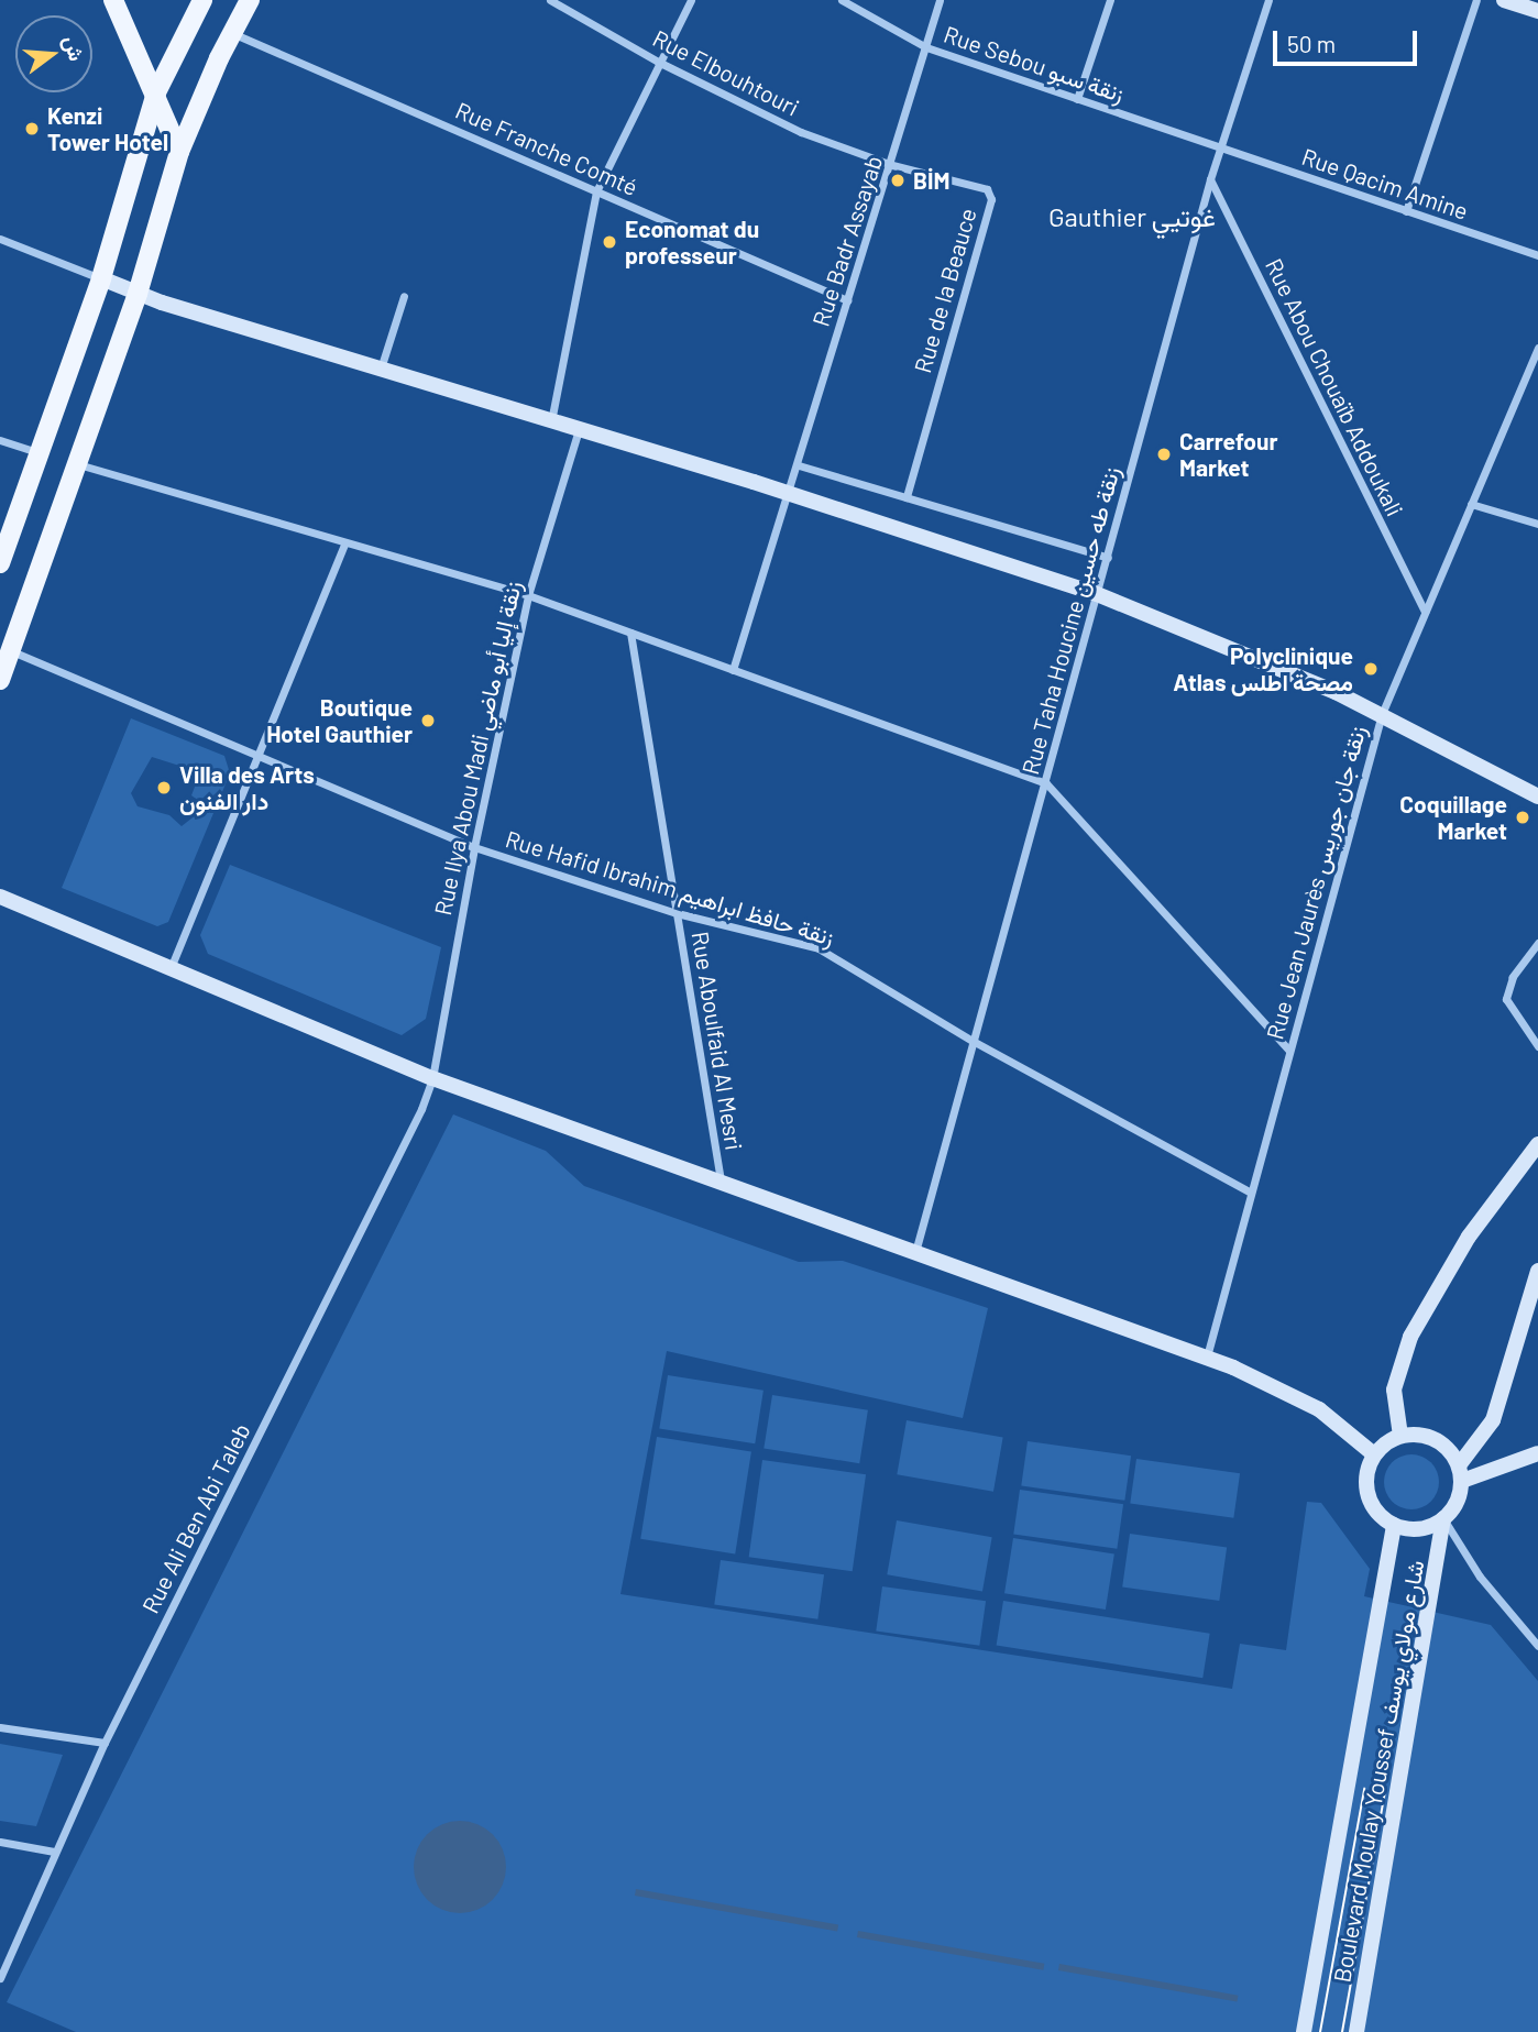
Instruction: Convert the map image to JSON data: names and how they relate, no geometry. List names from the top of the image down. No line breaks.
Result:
{"streets":{"main road":["Boulevard Moulay Youssef شارع مولاي يوسف"],"street":["Rue Sebou زنقة سبو","Rue Elbouhtouri","Rue Franche Comté","Rue Qacim Amine","Rue Badr Assayab","Rue de la Beauce","Rue Abou Chouaïb Addoukali","Rue Taha Houcine زنقة طه حسين","Rue Ilya Abou Madi زنقة إليا أبو ماضي","Rue Jean Jaurès زنقة جان جوريس","Rue Hafid Ibrahim زنقة حافظ ابراهيم","Rue Aboulfaid Al Mesri","Rue Ali Ben Abi Taleb"]},"crossings":[["Rue Sebou زنقة سبو","Rue Qacim Amine"],["Rue Sebou زنقة سبو","Rue Badr Assayab"],["Rue Sebou زنقة سبو","Rue Taha Houcine زنقة طه حسين"],["Rue Elbouhtouri","Rue Badr Assayab"],["Rue Elbouhtouri","Rue de la Beauce"],["Rue Franche Comté","Rue Badr Assayab"],["Rue Qacim Amine","Rue Taha Houcine زنقة طه حسين"],["Rue Badr Assayab","Rue de la Beauce"],["Rue Abou Chouaïb Addoukali","Rue Taha Houcine زنقة طه حسين"],["Rue Abou Chouaïb Addoukali","Rue Jean Jaurès زنقة جان جوريس"],["Rue Taha Houcine زنقة طه حسين","Rue Hafid Ibrahim زنقة حافظ ابراهيم"],["Rue Ilya Abou Madi زنقة إليا أبو ماضي","Rue Hafid Ibrahim زنقة حافظ ابراهيم"],["Rue Ilya Abou Madi زنقة إليا أبو ماضي","Rue Ali Ben Abi Taleb"],["Rue Jean Jaurès زنقة جان جوريس","Rue Hafid Ibrahim زنقة حافظ ابراهيم"],["Rue Hafid Ibrahim زنقة حافظ ابراهيم","Rue Aboulfaid Al Mesri"]],"districts":["Gauthier غوتيي"],"places":["Kenzi Tower Hotel","BİM","Economat du professeur","Carrefour Market","Polyclinique Atlas مصحة اطلس","Boutique Hotel Gauthier","Villa des Arts دار الفنون","Coquillage Market"],"scale_bar":"50 m","north":"right"}
